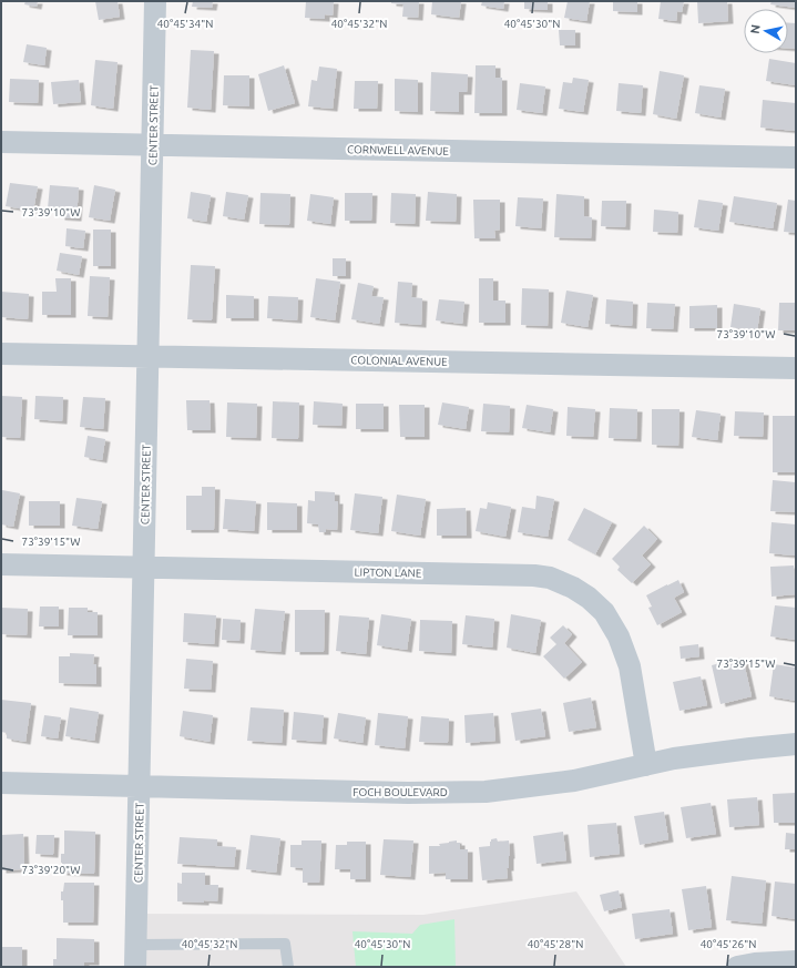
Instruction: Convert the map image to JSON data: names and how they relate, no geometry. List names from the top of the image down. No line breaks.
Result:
{"streets":{"street":["CENTER STREET","CORNWELL AVENUE","COLONIAL AVENUE","LIPTON LANE","FOCH BOULEVARD"]},"crossings":[["CENTER STREET","CORNWELL AVENUE"],["CENTER STREET","COLONIAL AVENUE"],["CENTER STREET","LIPTON LANE"],["CENTER STREET","FOCH BOULEVARD"],["LIPTON LANE","FOCH BOULEVARD"]],"north":"left","coordinates":["40°45'34\"N","40°45'32\"N","40°45'30\"N","73°39'10\"W","73°39'15\"W","73°39'20\"W","40°45'28\"N","40°45'26\"N"]}
